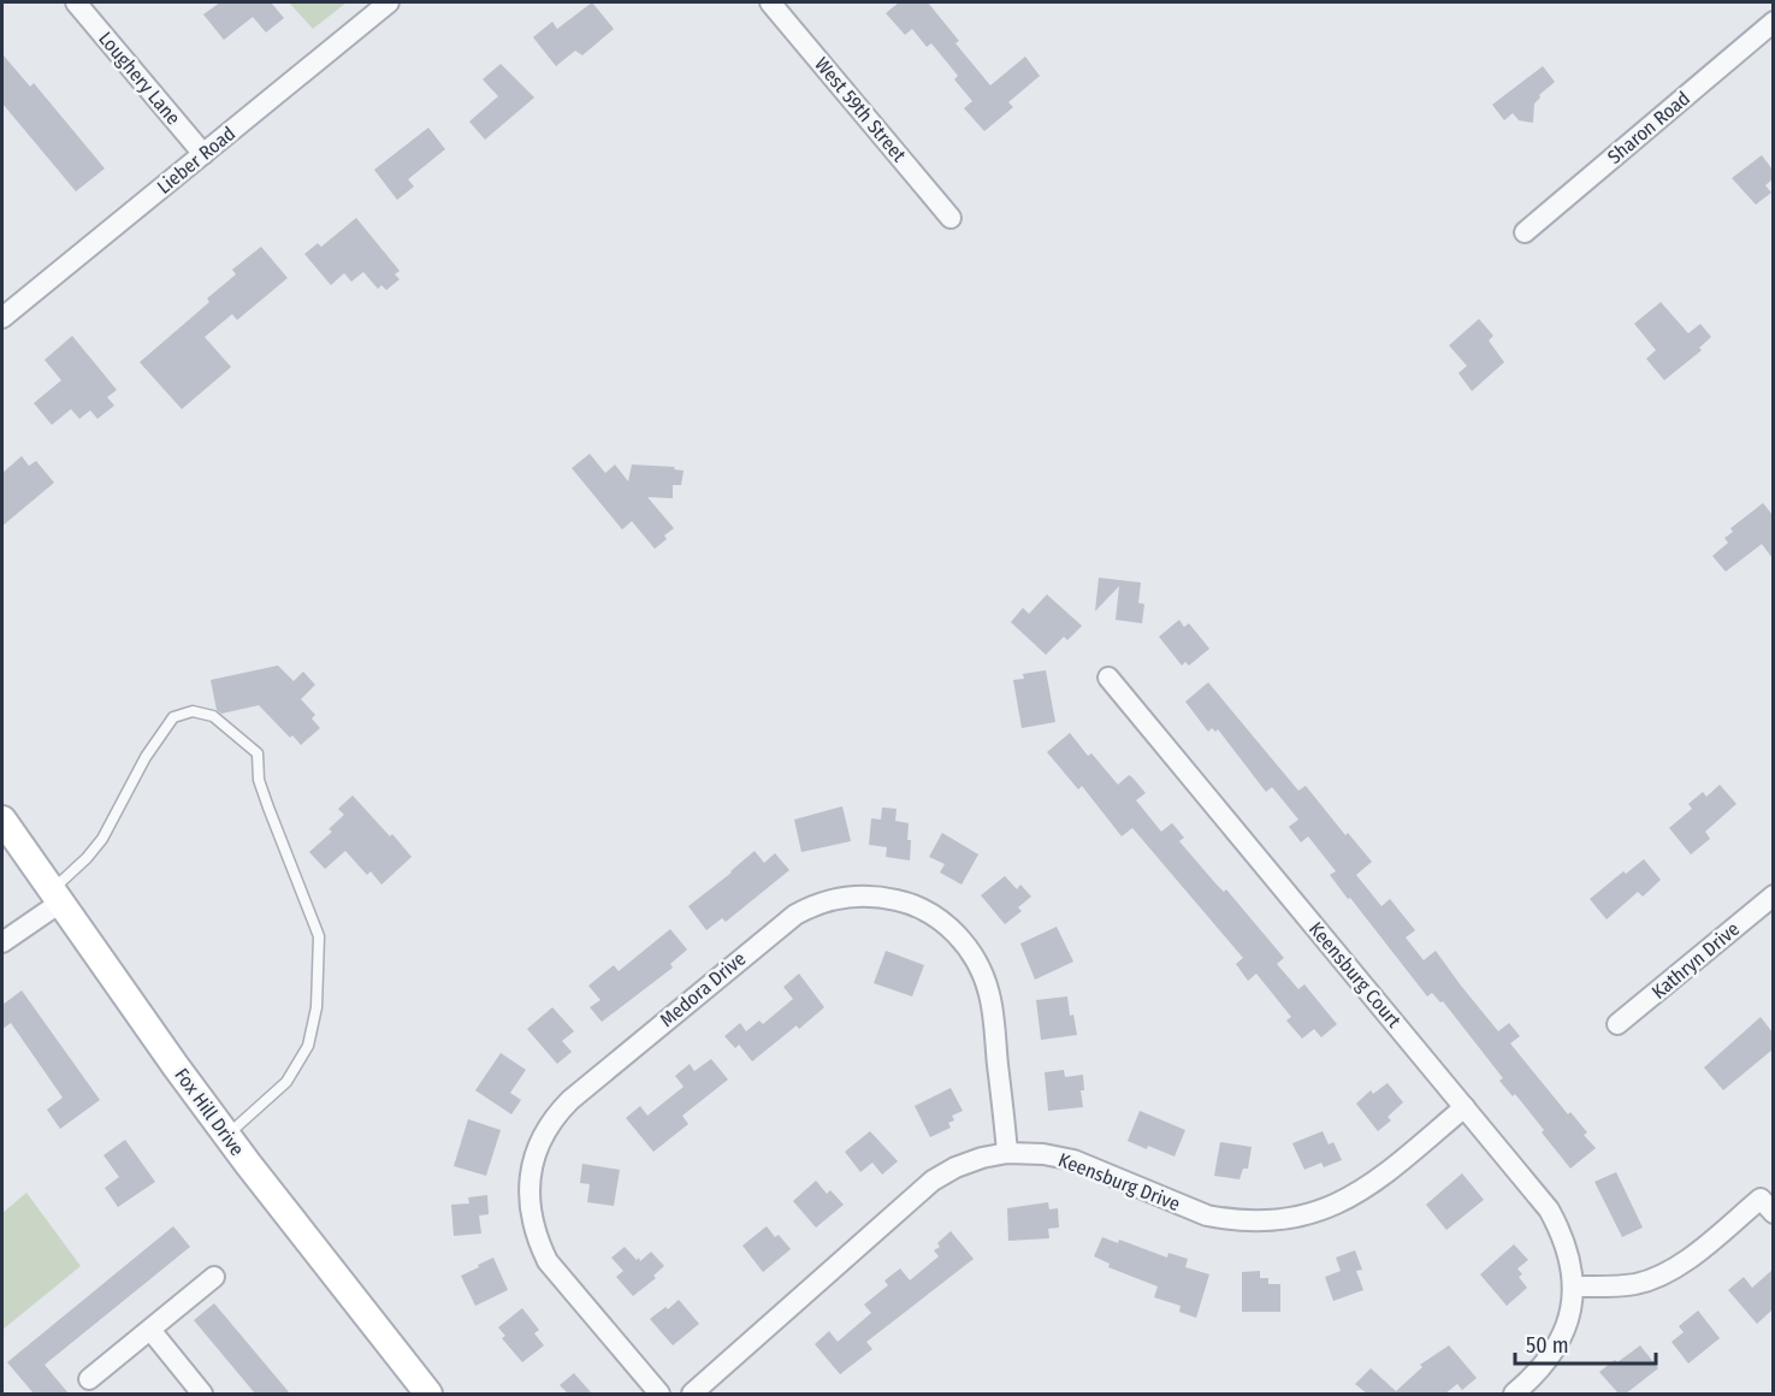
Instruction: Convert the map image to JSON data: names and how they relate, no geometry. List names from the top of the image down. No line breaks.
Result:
{"streets":{"street":["Loughery Lane","West 59th Street","Sharon Road","Lieber Road","Kathryn Drive","Keensburg Court","Medora Drive","Fox Hill Drive","Keensburg Drive"]},"crossings":[["Loughery Lane","Lieber Road"],["Keensburg Court","Keensburg Drive"],["Medora Drive","Keensburg Drive"]],"scale_bar":"50 m"}
